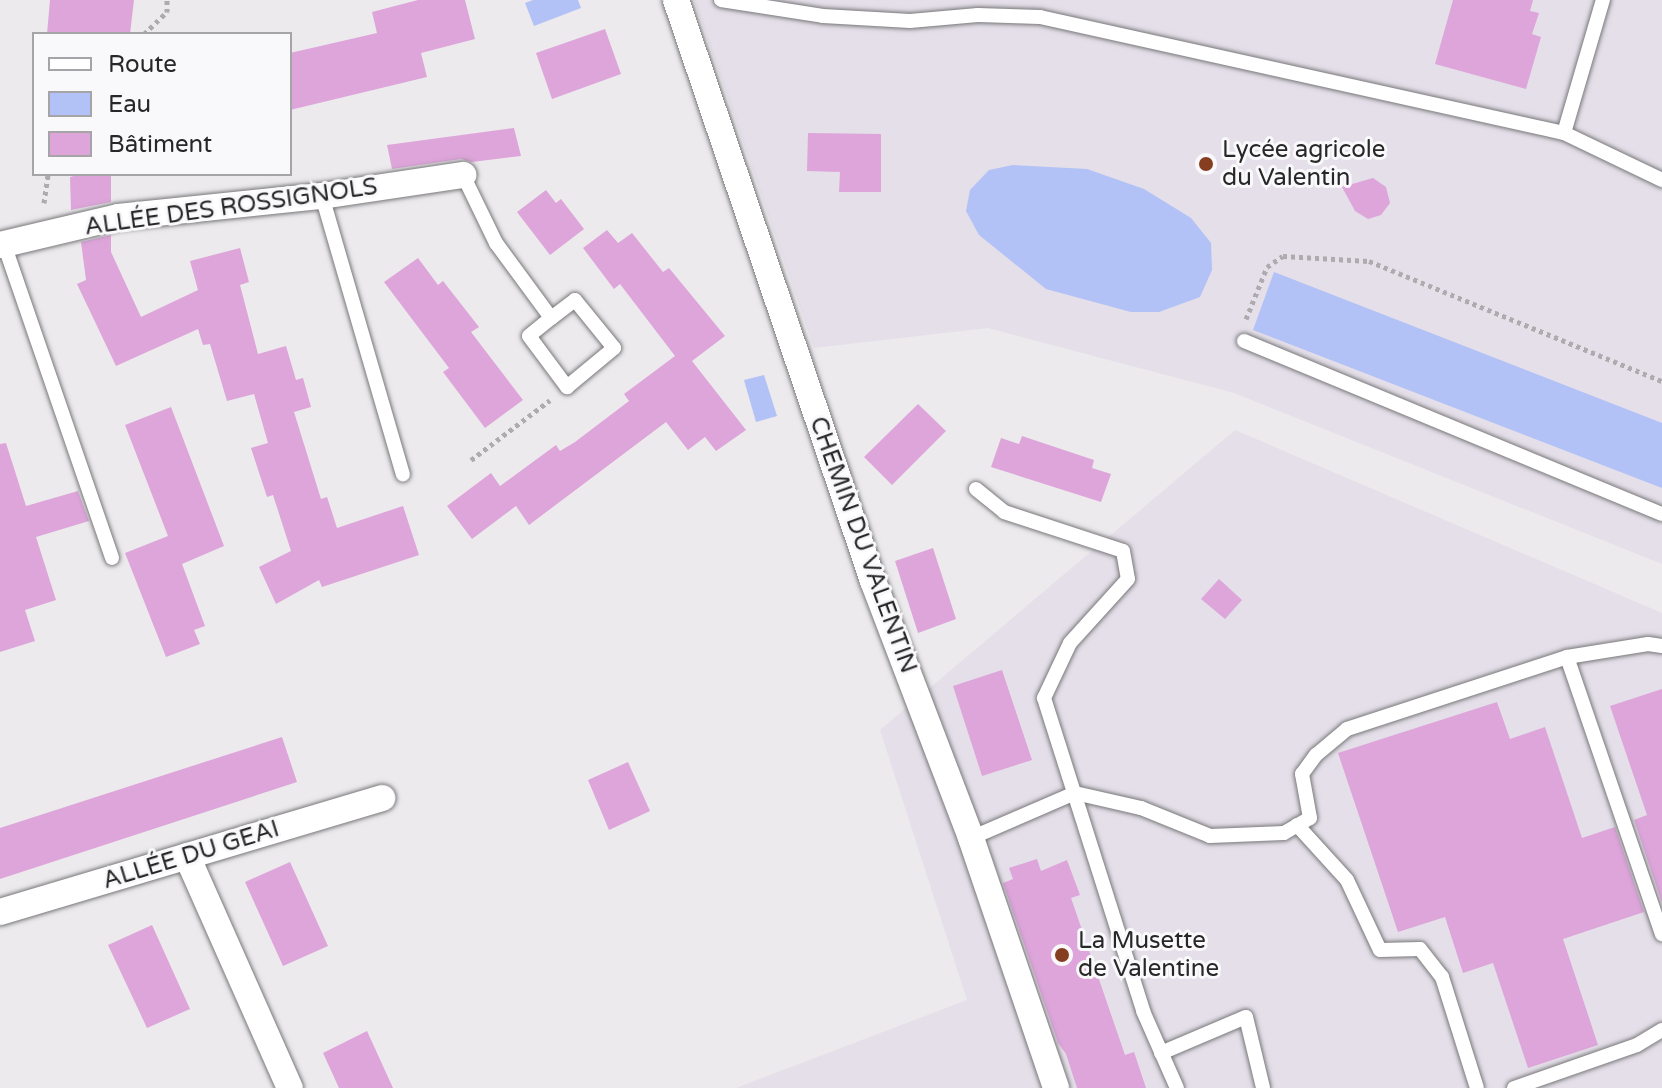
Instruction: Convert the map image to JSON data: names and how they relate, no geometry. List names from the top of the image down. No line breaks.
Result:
{"streets":{"street":["ALLÉE DES ROSSIGNOLS","CHEMIN DU VALENTIN","ALLÉE DU GEAI"]},"places":["Lycée agricole du Valentin","La Musette de Valentine"],"legend":["Route","Eau","Bâtiment"]}
